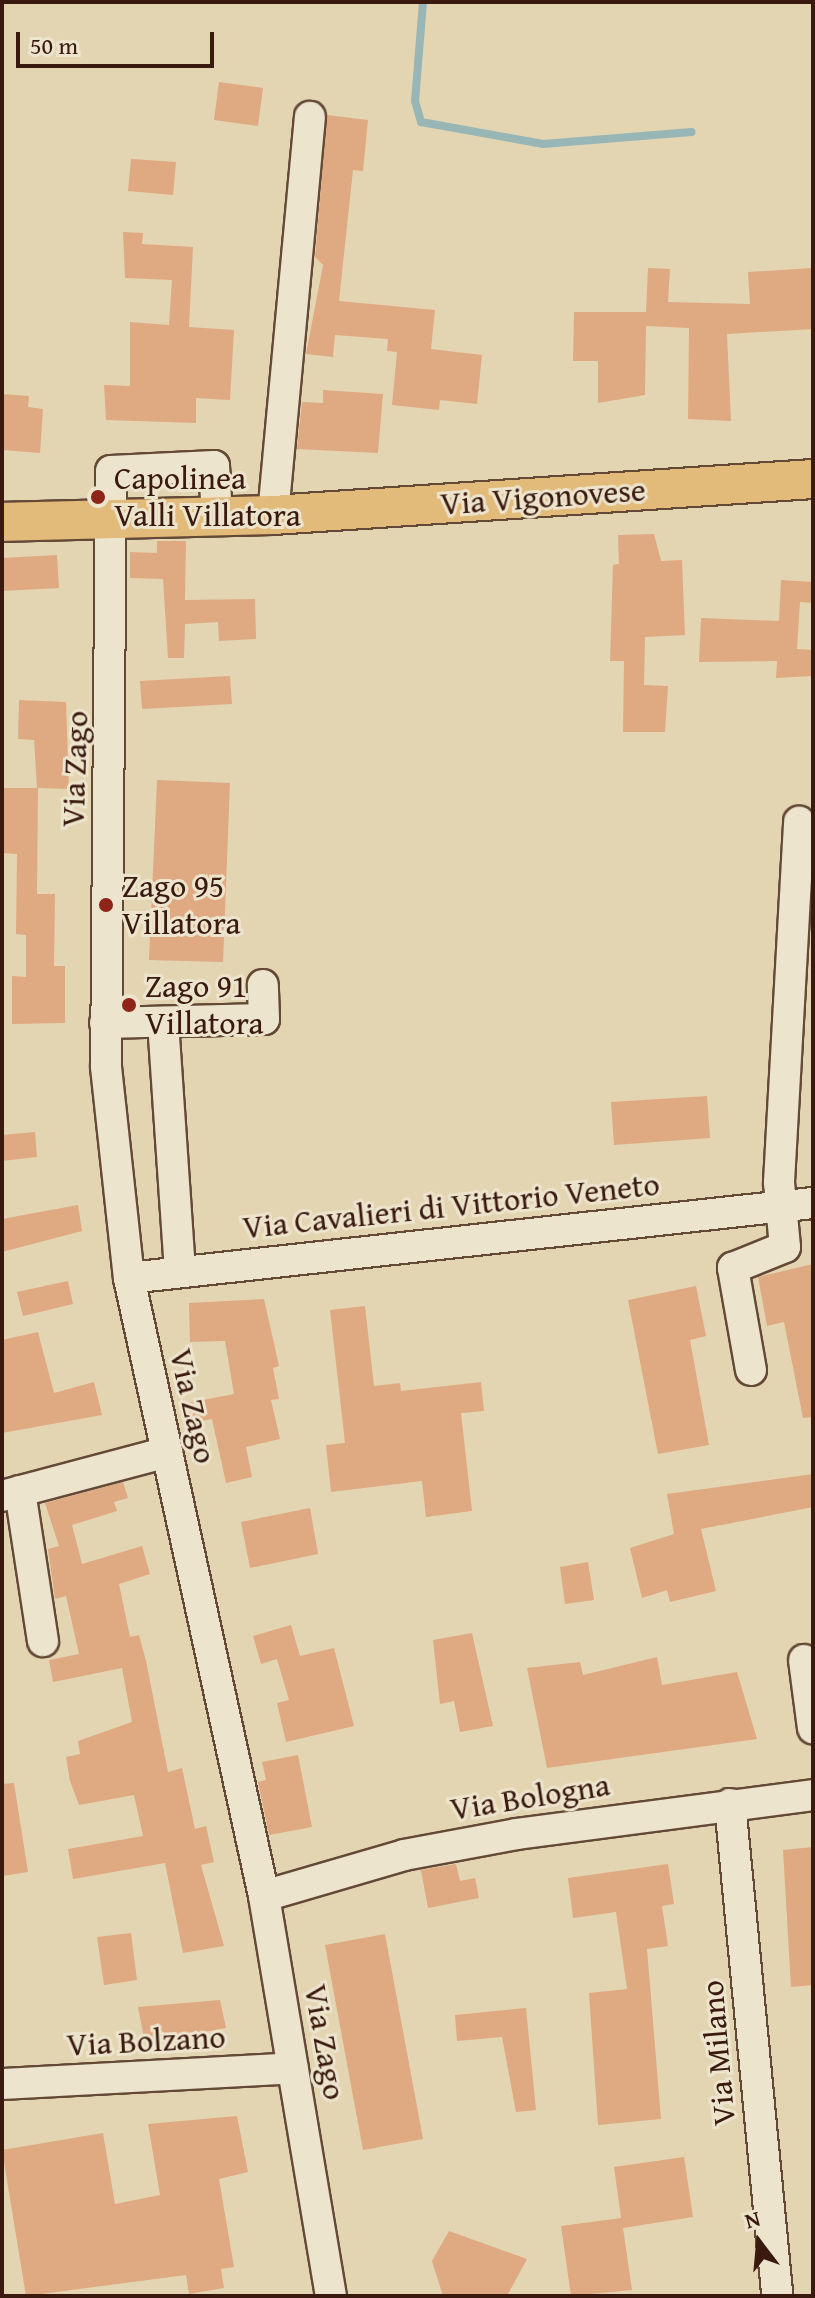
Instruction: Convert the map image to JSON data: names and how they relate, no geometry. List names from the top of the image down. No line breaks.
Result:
{"streets":{"main road":["Via Vigonovese"],"street":["Via Zago","Via Cavalieri di Vittorio Veneto","Via Bologna","Via Bolzano","Via Milano"]},"crossings":[["Via Vigonovese","Via Zago"],["Via Zago","Via Cavalieri di Vittorio Veneto"],["Via Zago","Via Bologna"],["Via Zago","Via Bolzano"],["Via Bologna","Via Milano"]],"places":["Capolinea Valli Villatora","Zago 95 Villatora","Zago 91 Villatora"],"scale_bar":"50 m","north":"top"}
